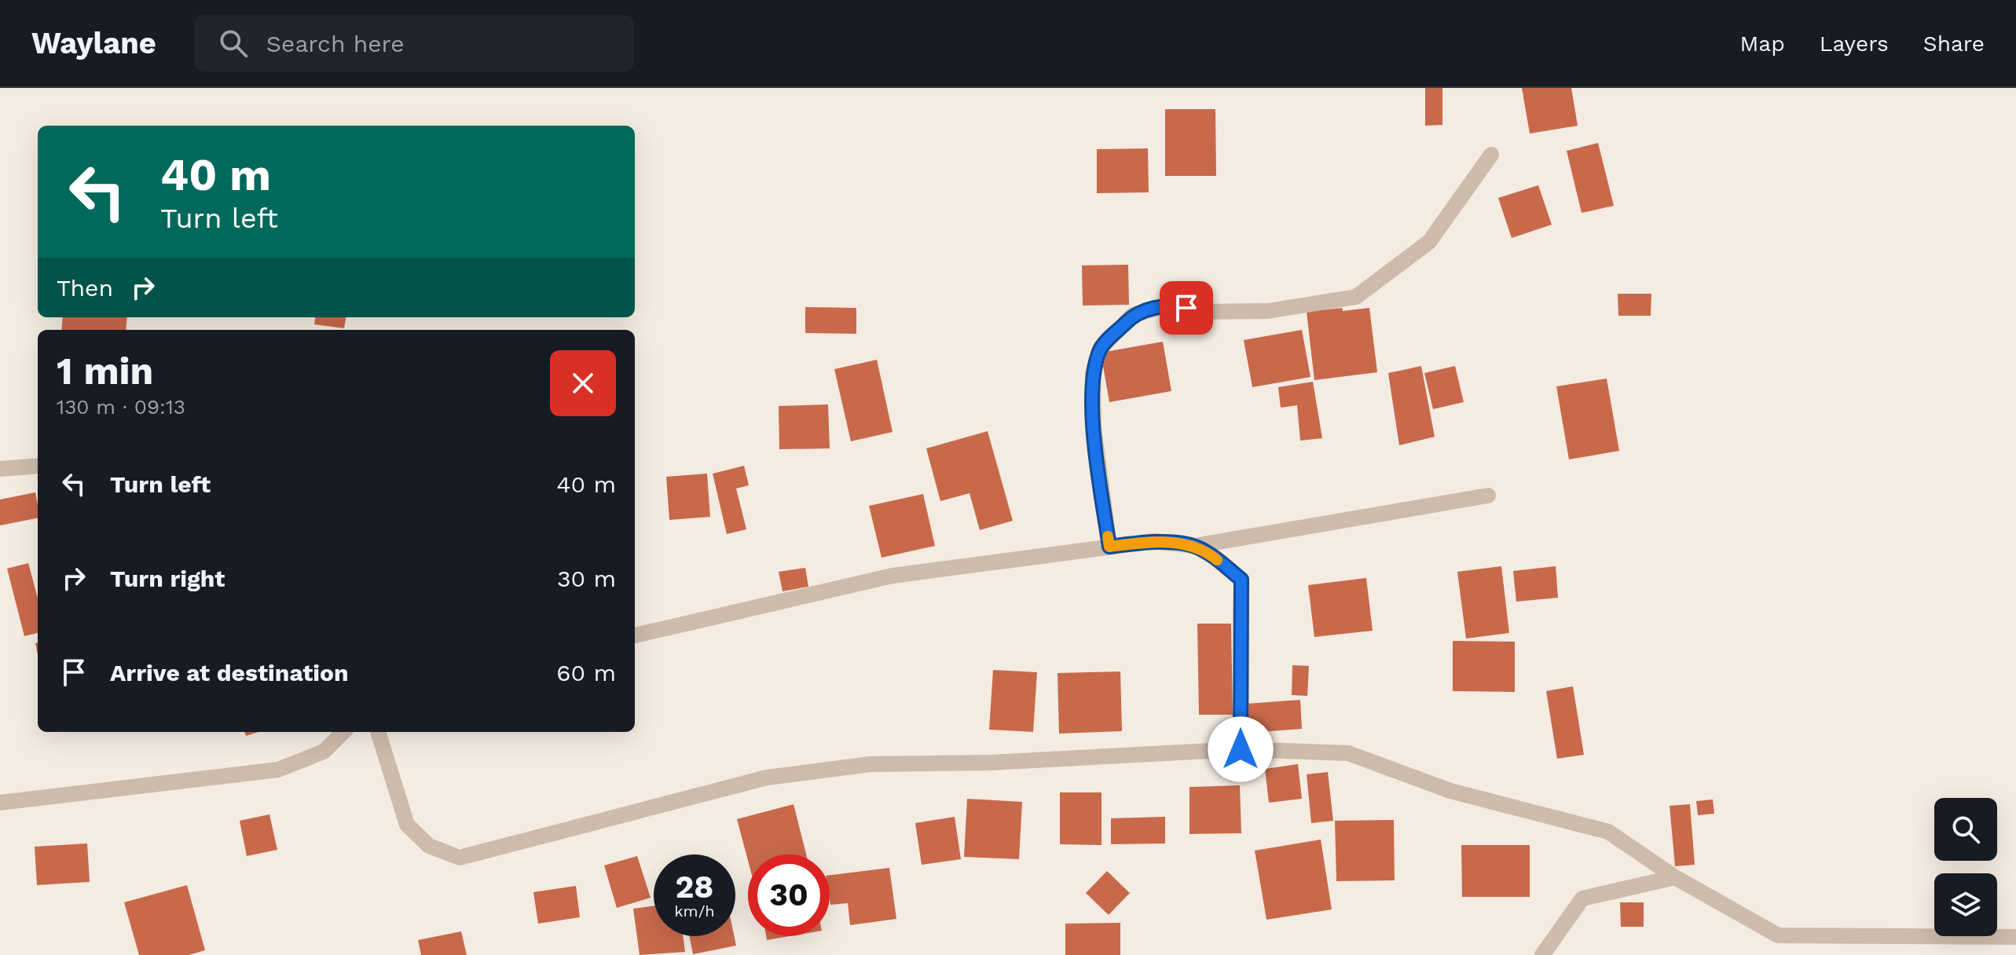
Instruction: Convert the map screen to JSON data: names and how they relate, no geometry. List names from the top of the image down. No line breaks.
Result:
{"page":{"header":"Waylane","search":"Search here","nav":["Map","Layers","Share"],"turn":["40 m","Turn left"],"then":"Then","heading":["1 min","130 m · 09:13"],"list":[{"name":"Turn left","value":"40 m"},{"name":"Turn right","value":"30 m"},{"name":"Arrive at destination","value":"60 m"}],"speed":"28 km/h","limit":"30"}}
